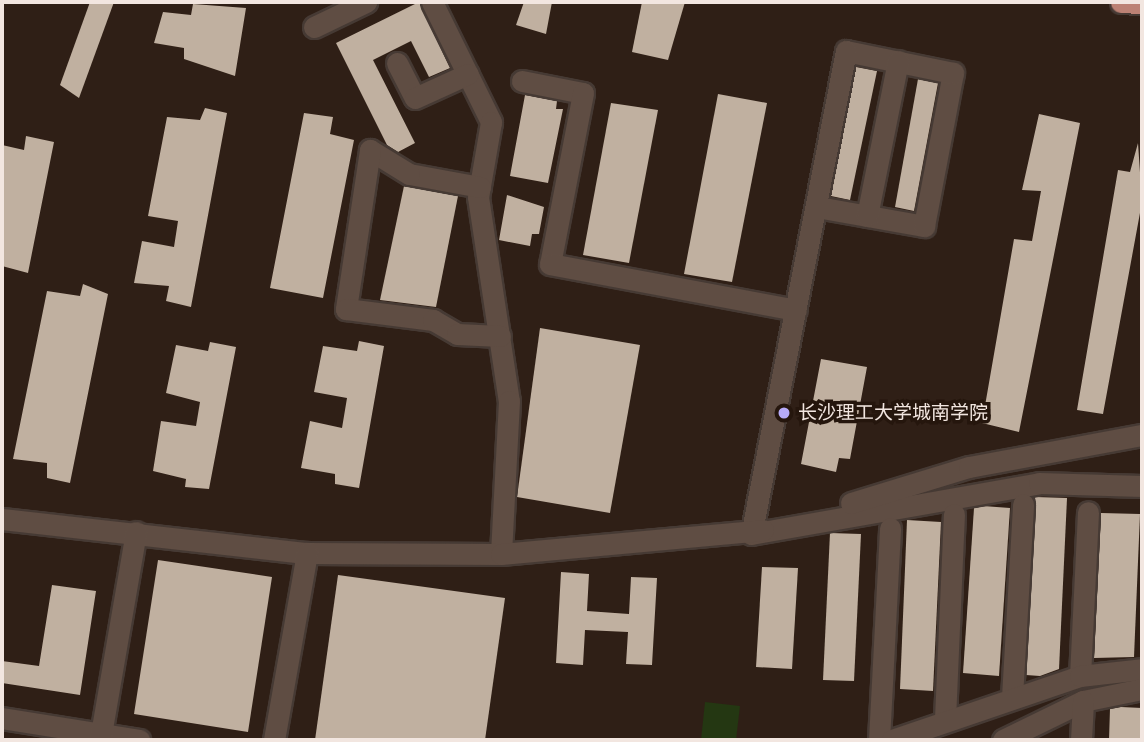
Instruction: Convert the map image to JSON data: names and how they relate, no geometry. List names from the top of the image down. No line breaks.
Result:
{"places":["长沙理工大学城南学院"]}
